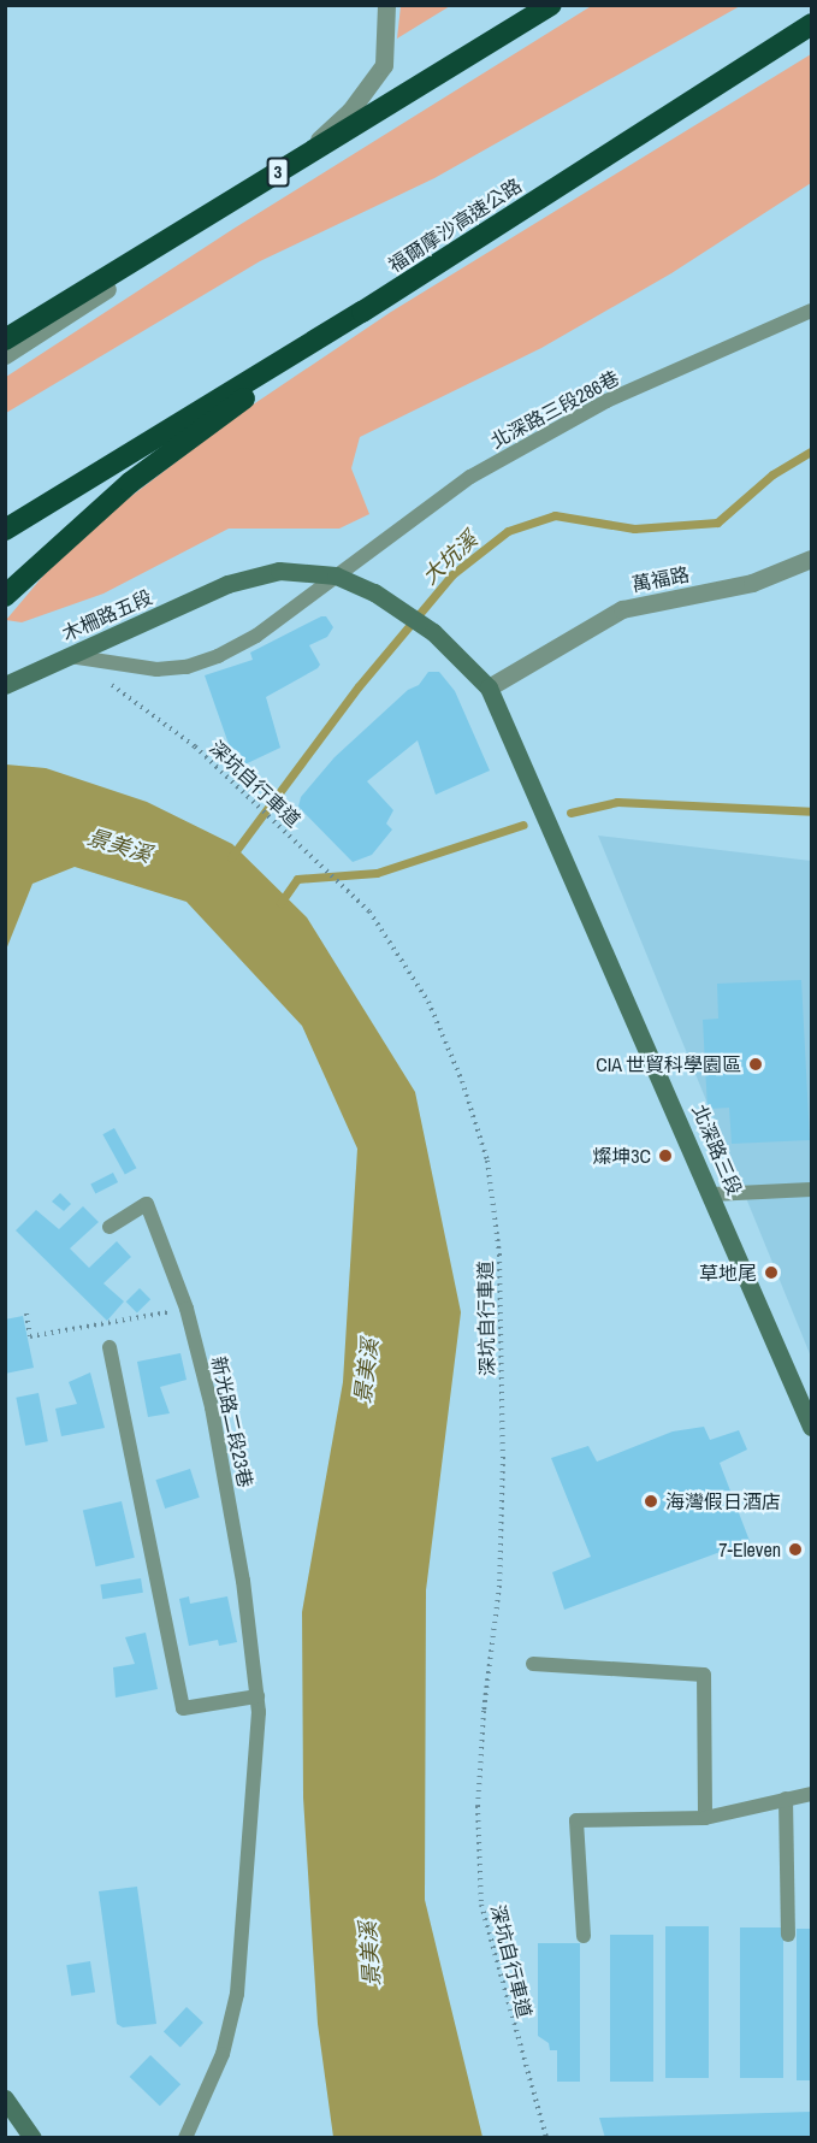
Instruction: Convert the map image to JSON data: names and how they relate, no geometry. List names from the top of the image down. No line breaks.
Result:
{"streets":{"highway":["3","福爾摩沙高速公路"],"main road":["木柵路五段","北深路三段"],"street":["萬福路"],"lane":["北深路三段286巷","新光路二段23巷"],"path":["深坑自行車道"]},"crossings":[["北深路三段286巷","木柵路五段"],["萬福路","北深路三段"]],"water":["大坑溪","景美溪"],"places":["CIA 世貿科學園區","燦坤3C","草地尾","海灣假日酒店","7-Eleven"]}
